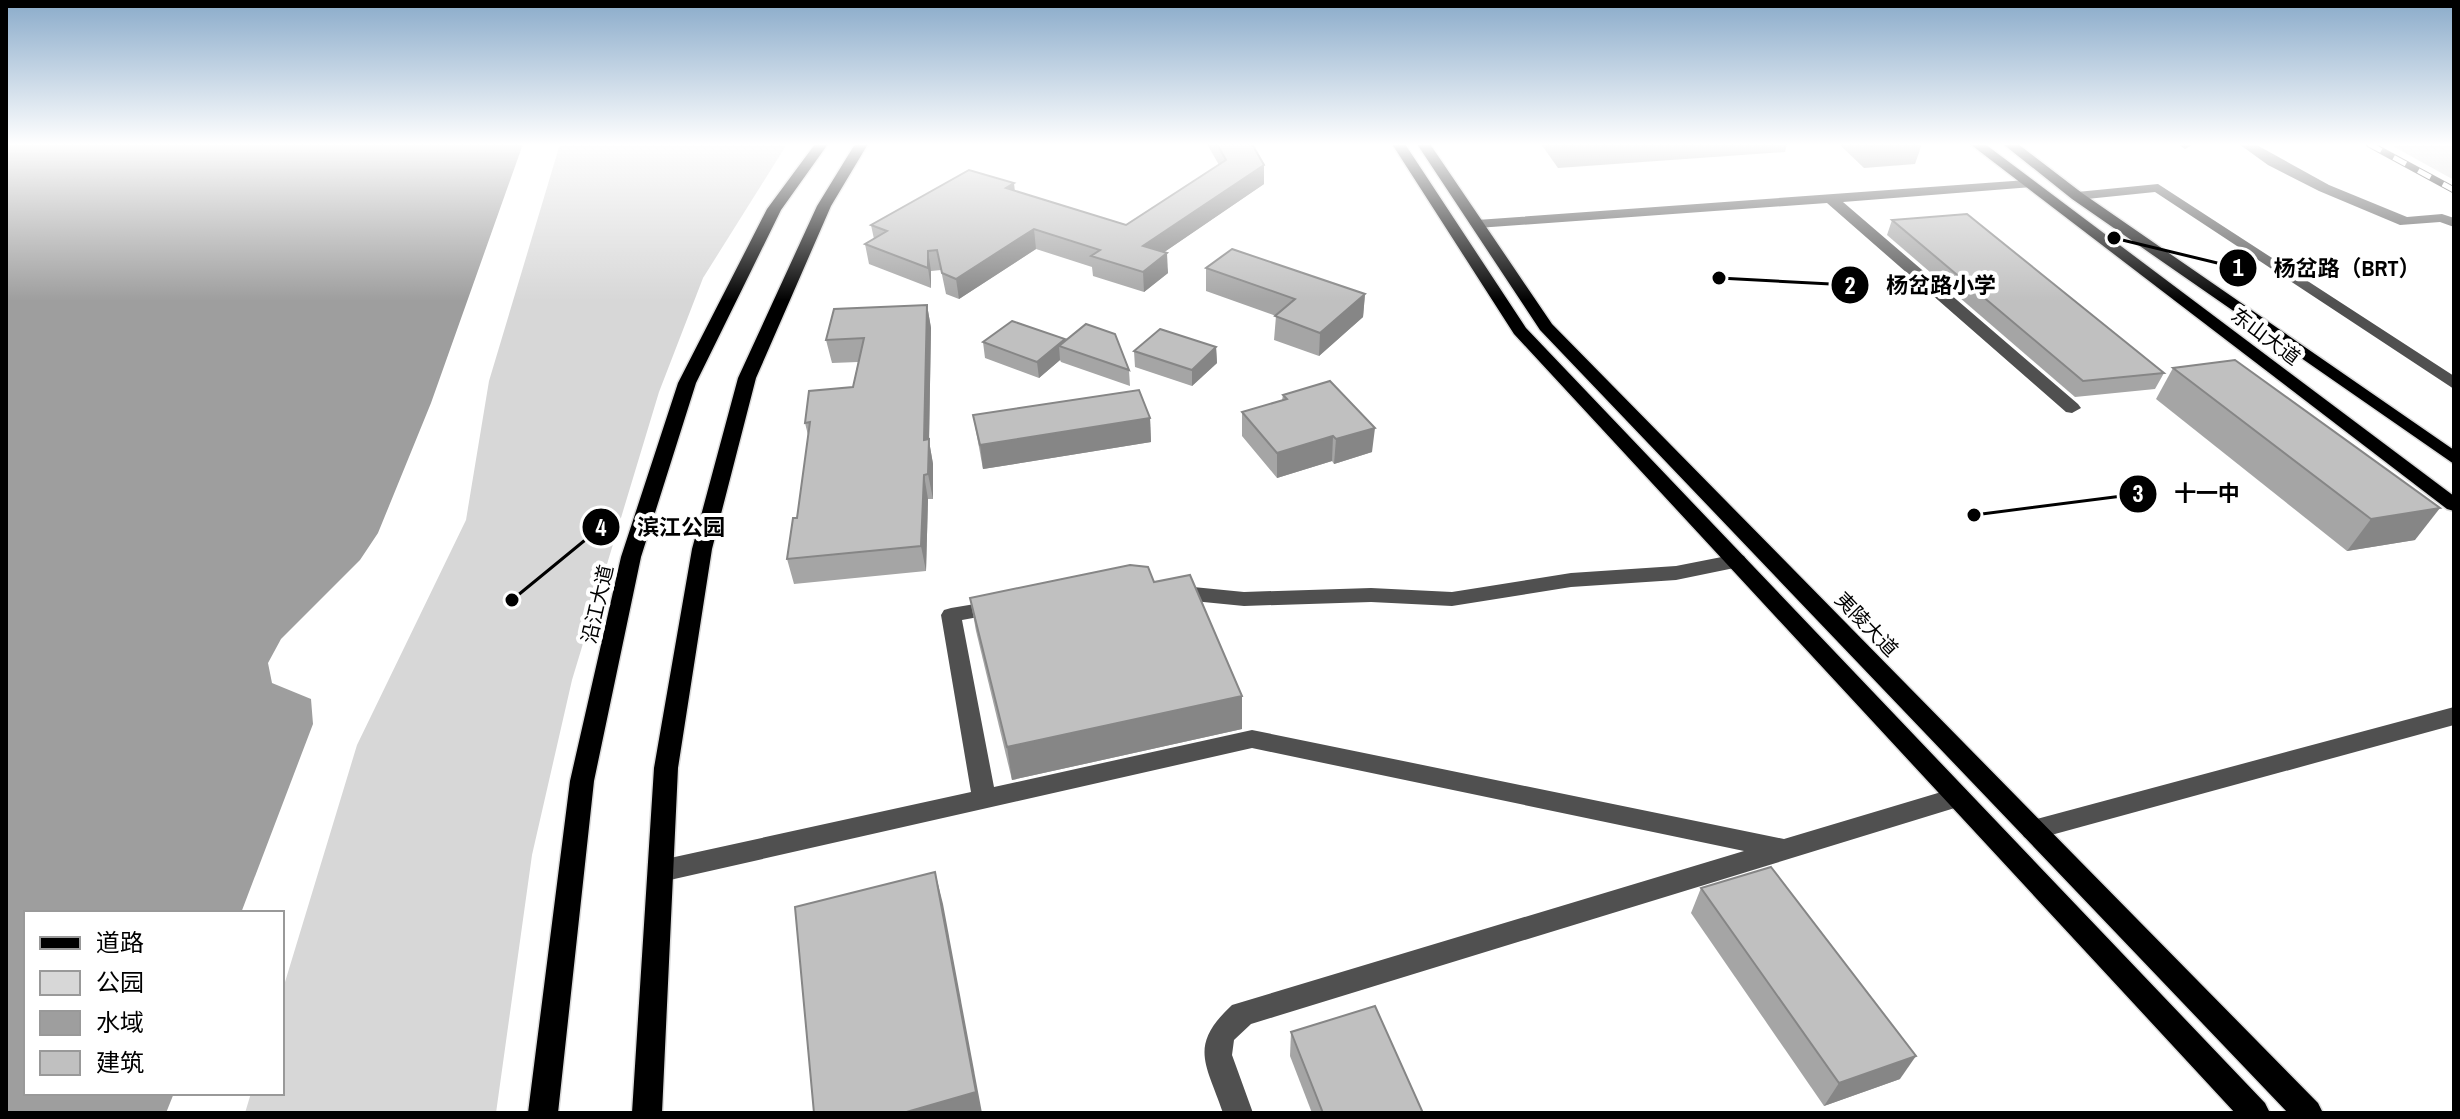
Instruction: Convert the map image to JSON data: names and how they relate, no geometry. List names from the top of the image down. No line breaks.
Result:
{"streets":{"main road":["东山大道","沿江大道","夷陵大道"]},"places":["杨岔路（BRT）","杨岔路小学","十一中","滨江公园"],"legend":["道路","公园","水域","建筑"]}
